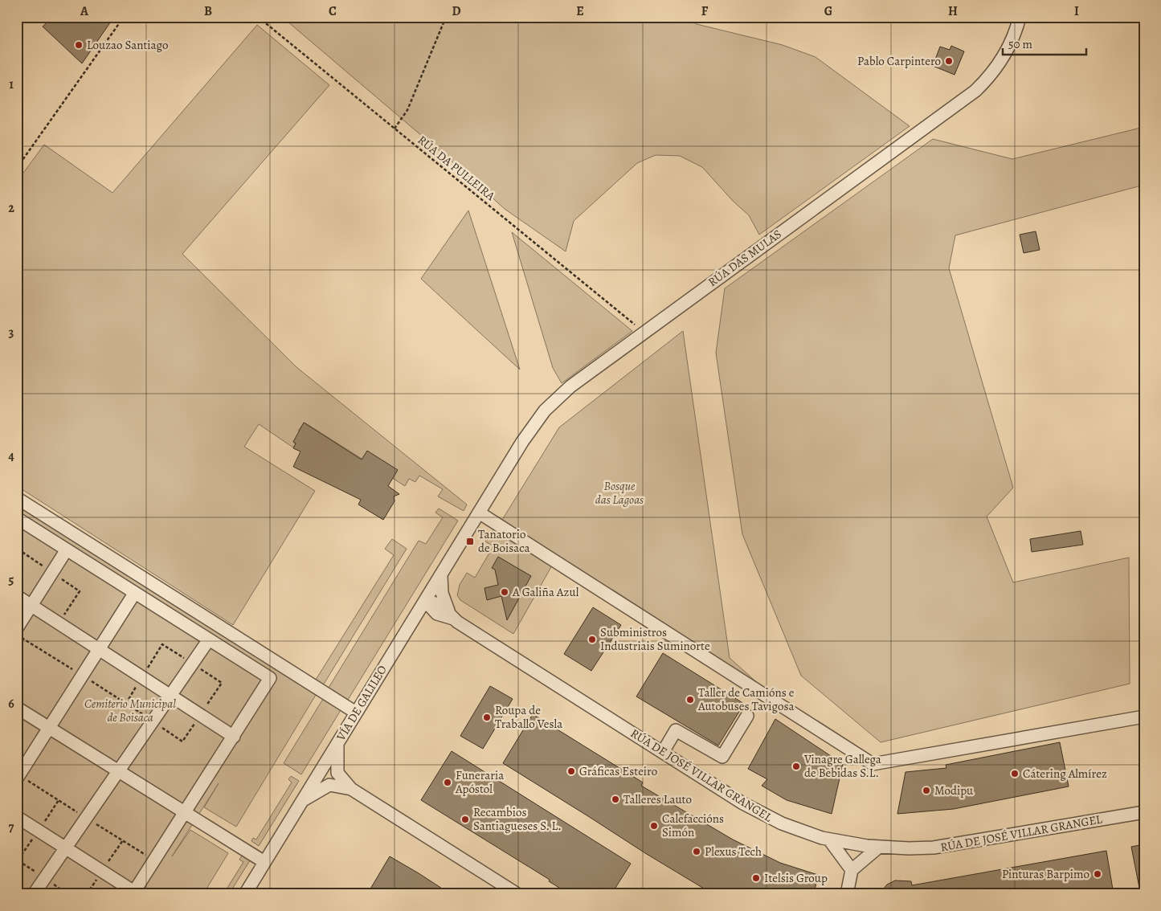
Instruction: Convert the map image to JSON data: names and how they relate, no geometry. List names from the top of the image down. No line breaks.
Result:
{"streets":{"street":["RÚA DAS MULAS","VÍA DE GALILEO","RÚA DE JOSÉ VILLAR GRANGEL"],"path":["RÚA DA PULLEIRA"]},"crossings":[["RÚA DA PULLEIRA","RÚA DAS MULAS"],["RÚA DAS MULAS","VÍA DE GALILEO"],["VÍA DE GALILEO","RÚA DE JOSÉ VILLAR GRANGEL"]],"parks":["Bosque das Lagoas","Cemiterio Municipal de Boisaca"],"places":{"other":["Louzao Santiago","Pablo Carpintero","A Galiña Azul","Subministros Industriais Suminorte","Taller de Camións e Autobuses Tavigosa","Roupa de Traballo Vesla","Vinagre Gallega de Bebidas S.L.","Gráficas Esteiro","Cátering Almírez","Funeraria Apóstol","Modipu","Talleres Lauto","Recambios Santiagueses S. L.","Calefaccións Simón","Plexus Tech","Pinturas Barpimo","Itelsis Group"],"transit":["Tanatorio de Boisaca"]},"scale_bar":"50 m","grid":{"columns":["A","B","C","D","E","F","G","H","I"],"rows":["1","2","3","4","5","6","7"]}}
